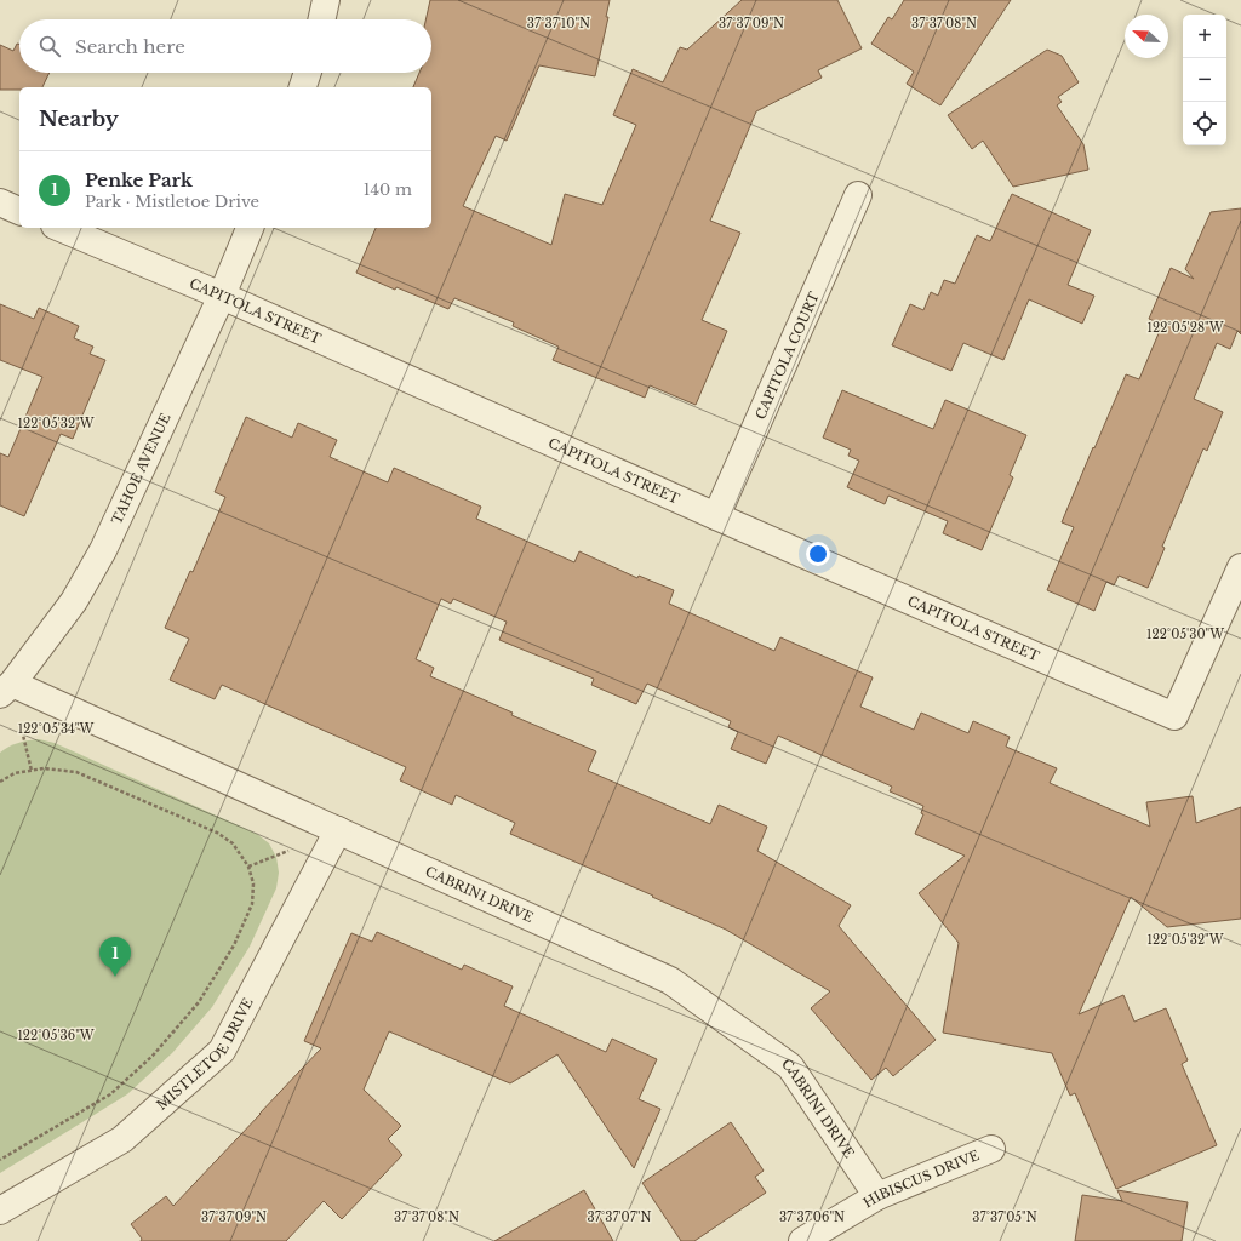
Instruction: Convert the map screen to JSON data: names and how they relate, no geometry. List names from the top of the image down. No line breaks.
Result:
{"streets":{"street":["CAPITOLA STREET","CAPITOLA COURT","TAHOE AVENUE","CABRINI DRIVE","MISTLETOE DRIVE","HIBISCUS DRIVE"]},"crossings":[["CAPITOLA STREET","CAPITOLA COURT"],["CAPITOLA STREET","TAHOE AVENUE"],["TAHOE AVENUE","CABRINI DRIVE"],["CABRINI DRIVE","MISTLETOE DRIVE"],["CABRINI DRIVE","HIBISCUS DRIVE"]],"north":"top left","page":{"map_buttons":["+","−"],"search":"Search here","heading":"Nearby","list":[{"mark":"1","name":"Penke Park","note":"Park · Mistletoe Drive","value":"140 m"}],"pins":"1"},"coordinates":["37°37'10\"N","37°37'09\"N","37°37'08\"N","122°05'28\"W","122°05'32\"W","122°05'30\"W","122°05'34\"W","122°05'36\"W","37°37'07\"N","37°37'06\"N","37°37'05\"N"]}
